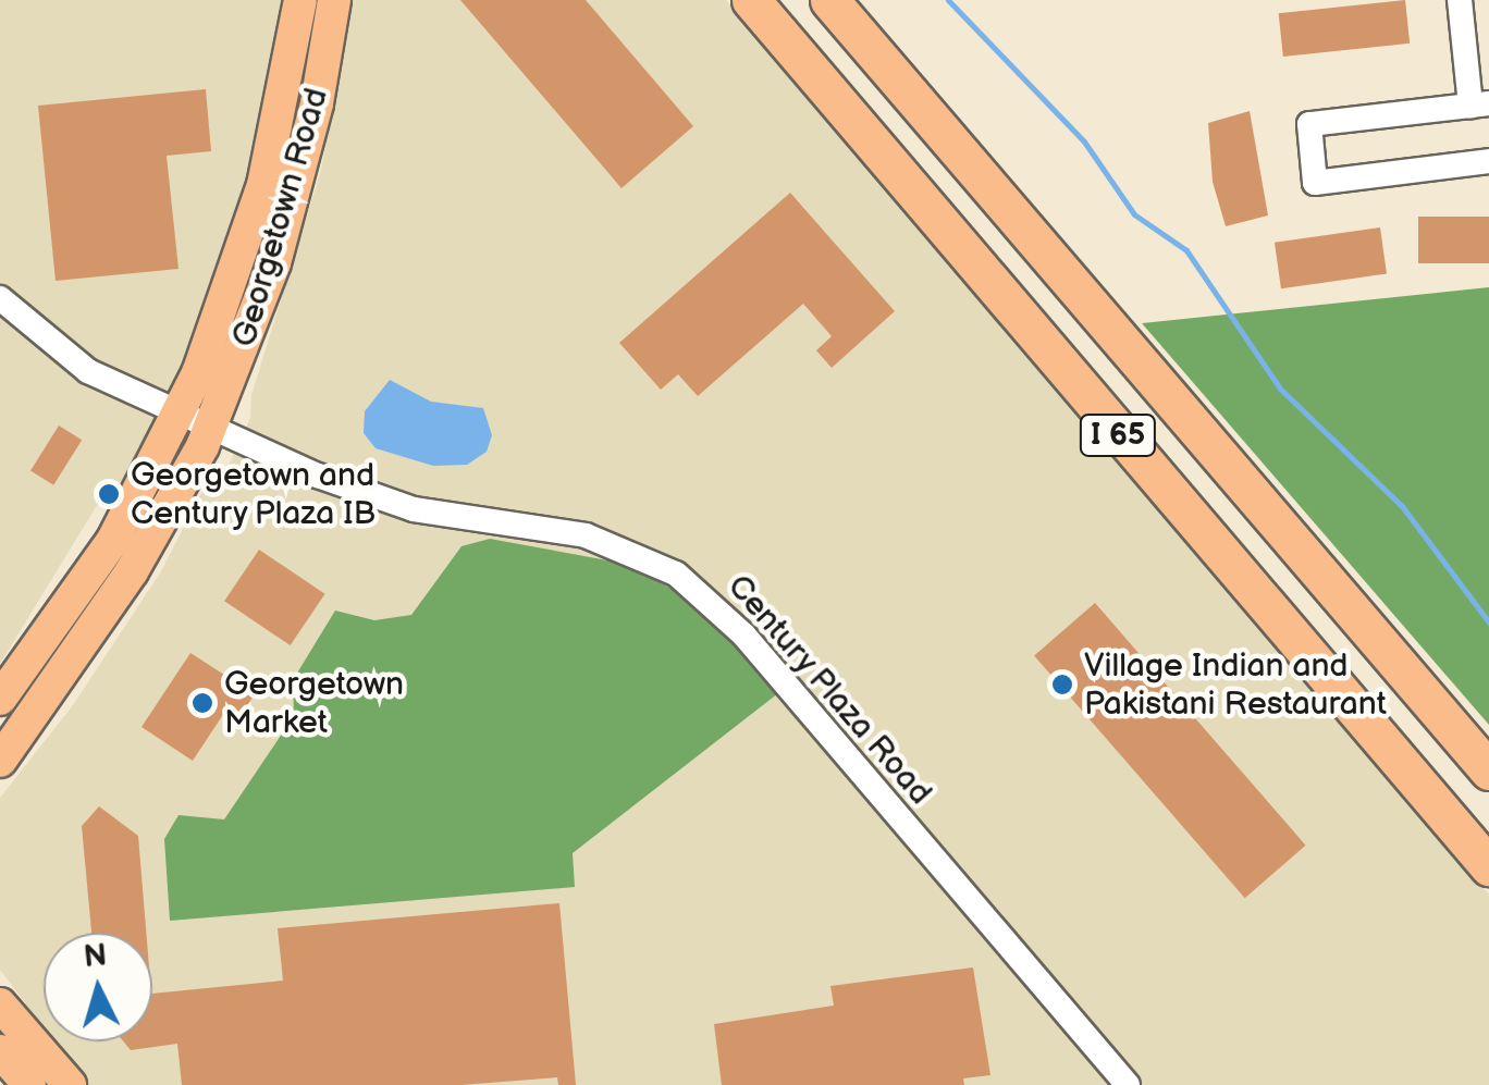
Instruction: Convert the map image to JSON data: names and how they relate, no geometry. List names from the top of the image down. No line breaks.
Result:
{"streets":{"highway":["I 65"],"main road":["Georgetown Road"],"street":["Century Plaza Road"]},"crossings":[["Georgetown Road","Century Plaza Road"]],"places":["Georgetown and Century Plaza IB","Village Indian and Pakistani Restaurant","Georgetown Market"],"north":"top"}
